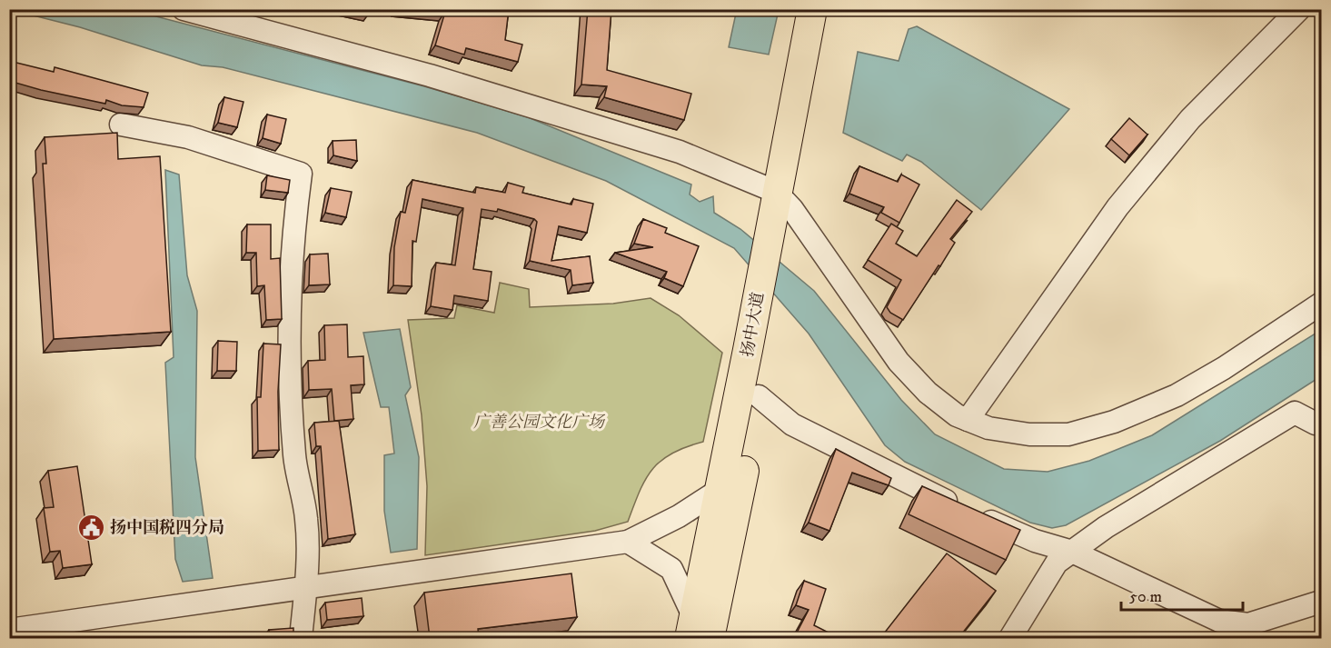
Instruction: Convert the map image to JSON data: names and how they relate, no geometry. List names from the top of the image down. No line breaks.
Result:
{"streets":{"main road":["扬中大道"]},"parks":["广善公园文化广场"],"places":{"public building":["扬中国税四分局"]},"scale_bar":"50 m"}
